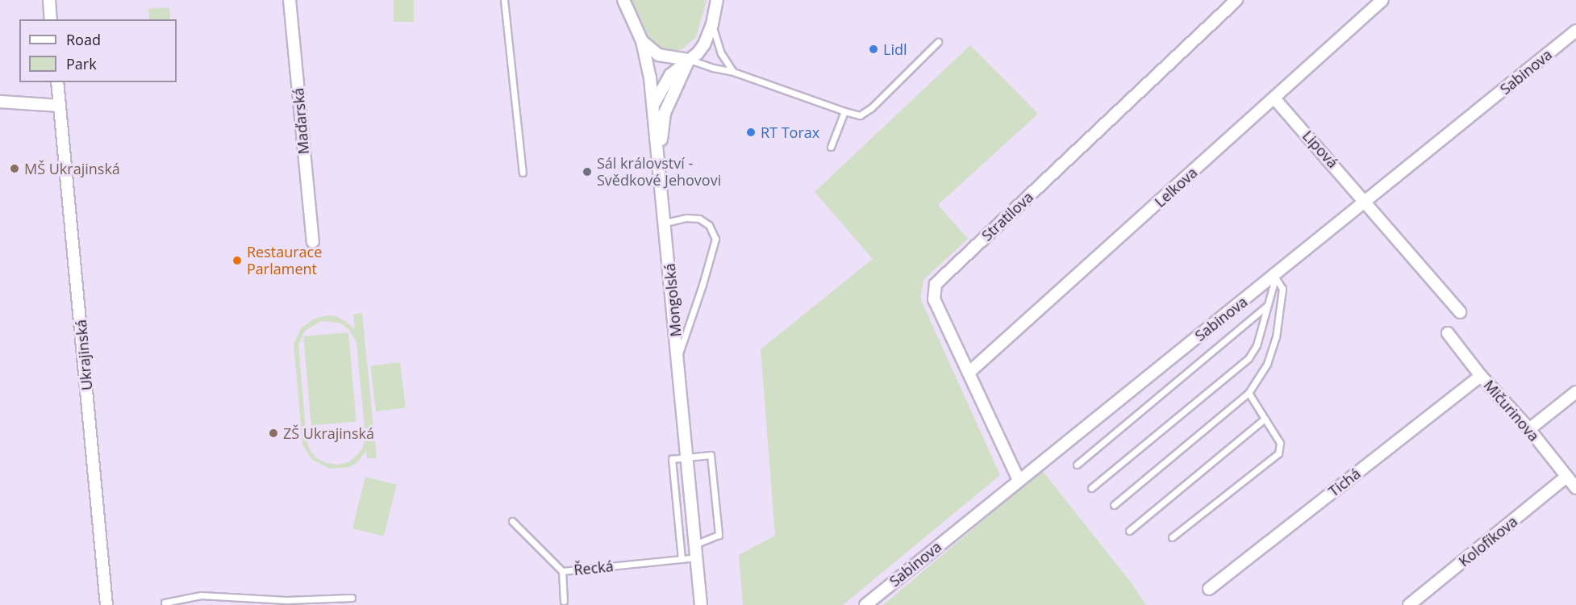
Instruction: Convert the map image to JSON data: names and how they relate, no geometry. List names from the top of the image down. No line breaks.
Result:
{"streets":{"street":["Sabinova","Maďarská","Lipová","Lelkova","Stratilova","Mongolská","Ukrajinská","Mičurinova","Tichá","Kolofíkova"],"lane":["Řecká"]},"crossings":[["Sabinova","Lipová"],["Sabinova","Stratilova"],["Lipová","Lelkova"],["Lelkova","Stratilova"],["Mongolská","Řecká"],["Mičurinova","Tichá"],["Mičurinova","Kolofíkova"]],"places":["Lidl","RT Torax","MŠ Ukrajinská","Sál království - Svědkové Jehovovi","Restaurace Parlament","ZŠ Ukrajinská"],"legend":["Road","Park"]}
